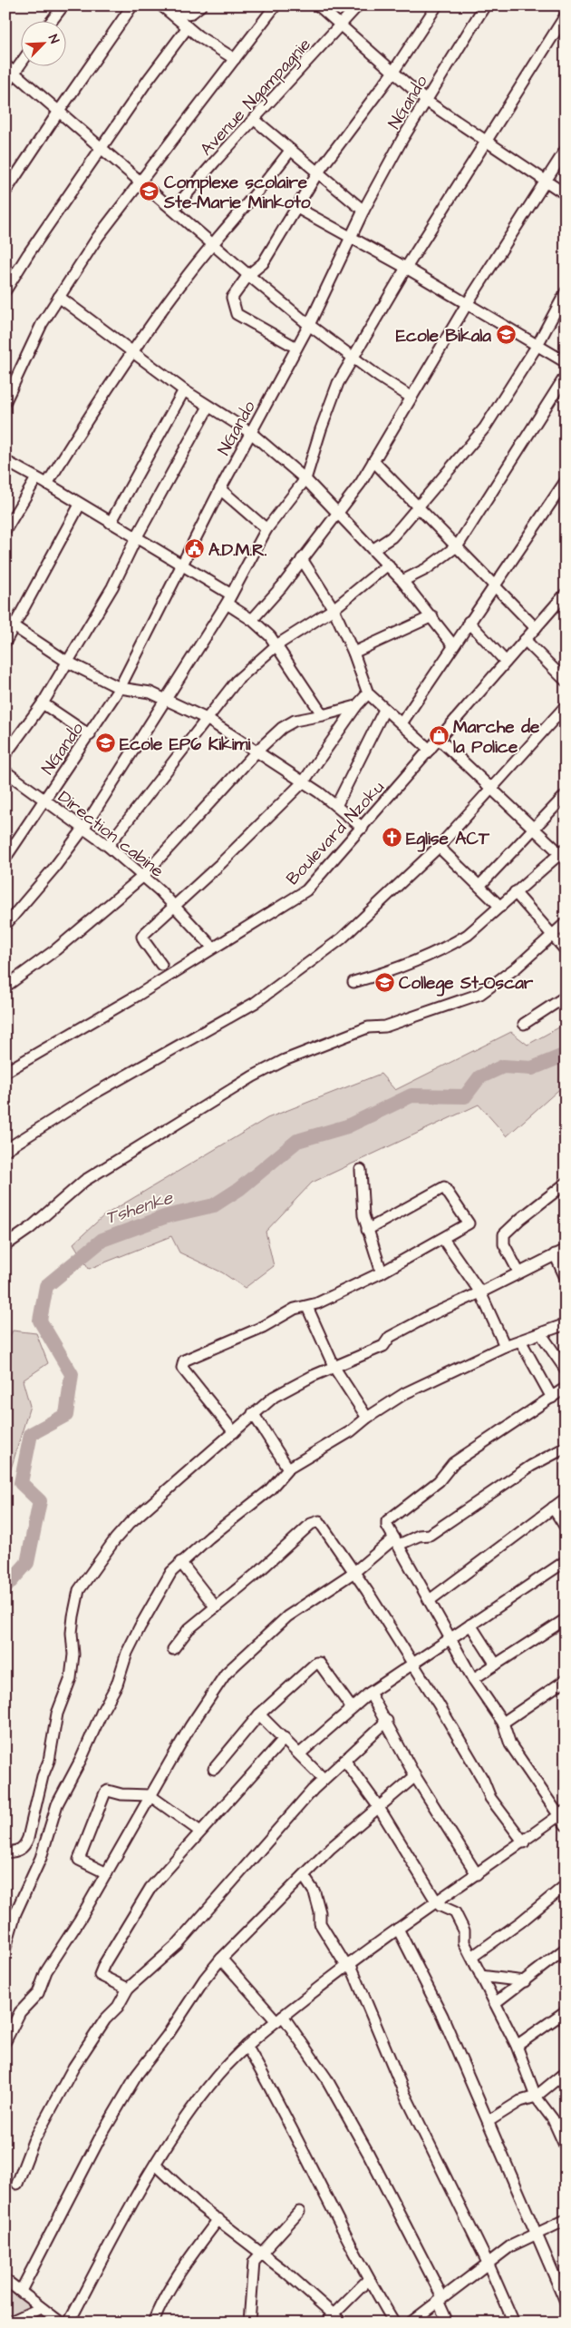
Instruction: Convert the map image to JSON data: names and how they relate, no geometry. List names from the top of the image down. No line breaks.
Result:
{"streets":{"street":["Avenue Ngampagnie","NGando","Boulevard Nzoku","Direction cabine"]},"crossings":[["NGando","Direction cabine"],["Boulevard Nzoku","Direction cabine"]],"water":["Tshenke"],"places":{"school or university":["Complexe scolaire Ste-Marie Minkoto","Ecole Bikala","Ecole EP6 Kikimi","College St-Oscar"],"public building":["A.D.M.R."],"shop":["Marche de la Police"],"church":["Eglise ACT"]},"north":"top right"}
